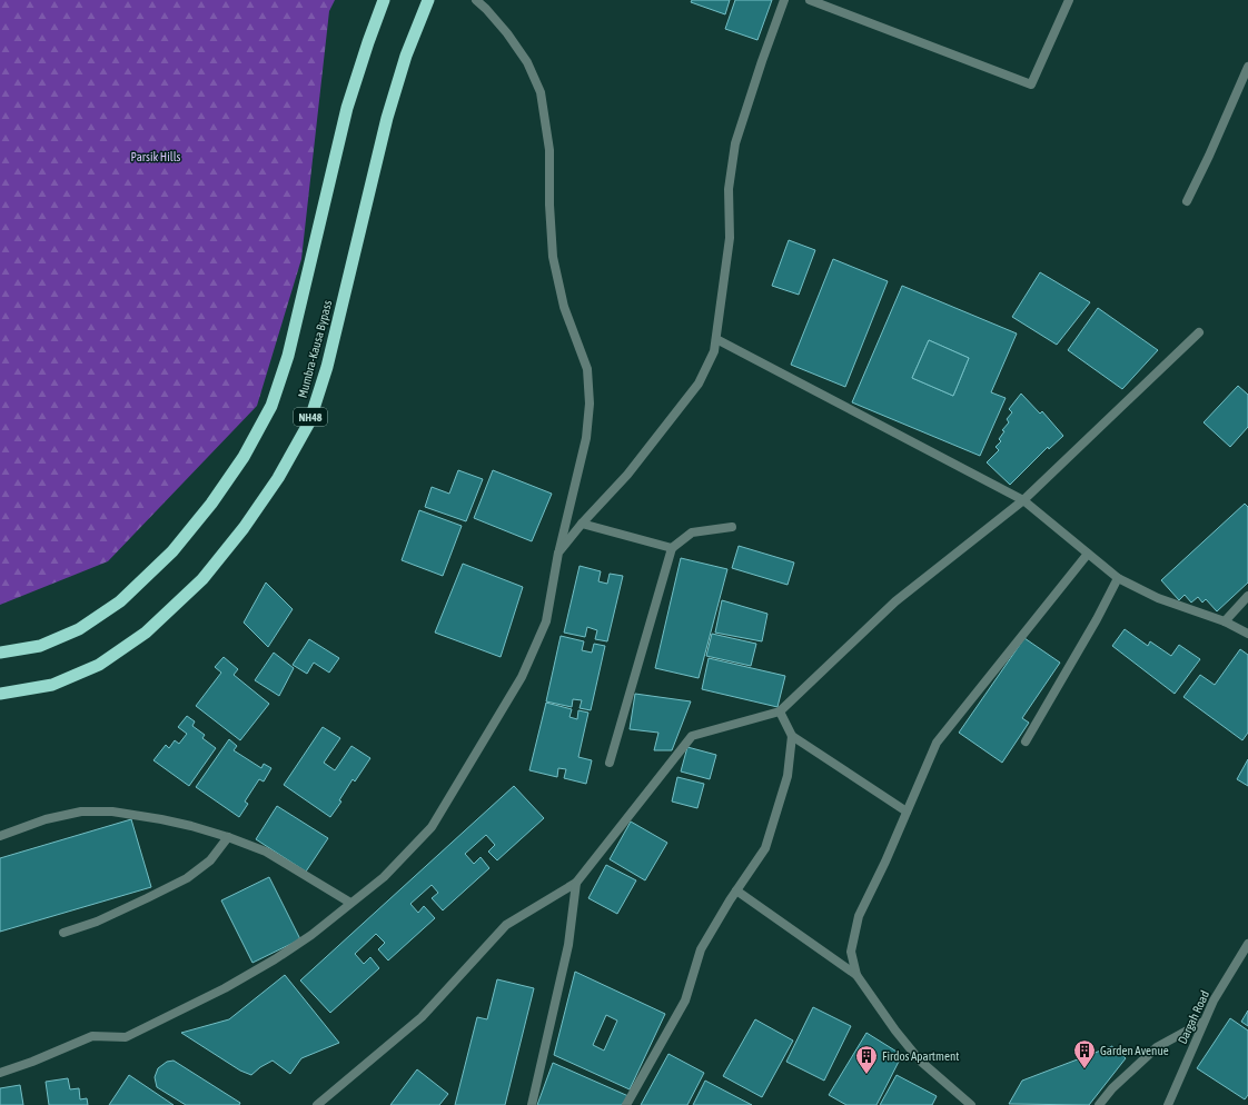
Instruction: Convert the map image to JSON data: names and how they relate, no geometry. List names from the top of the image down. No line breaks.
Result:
{"streets":{"highway":["Mumbra-Kausa Bypass","NH48"],"street":["Dargah Road"]},"parks":["Parsik Hills"],"places":{"building":["Garden Avenue","Firdos Apartment"]}}
